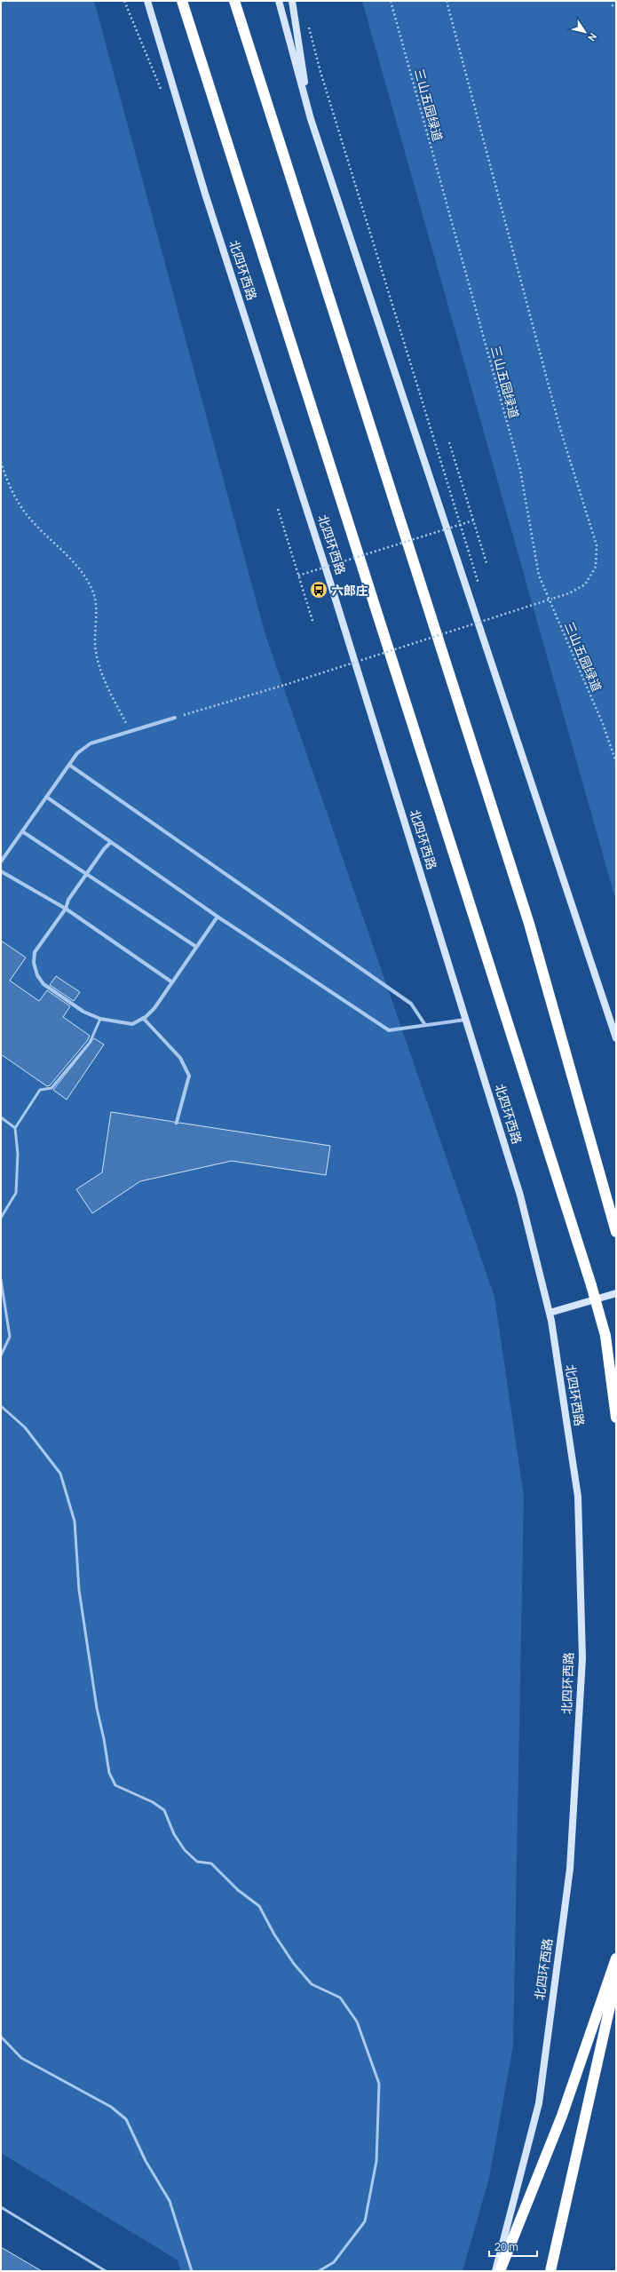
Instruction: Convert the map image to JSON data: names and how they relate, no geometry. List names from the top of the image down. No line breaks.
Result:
{"streets":{"highway":["北四环西路"],"path":["三山五园绿道"]},"places":{"bus stop":["六郎庄"]},"scale_bar":"20 m","north":"bottom right"}
